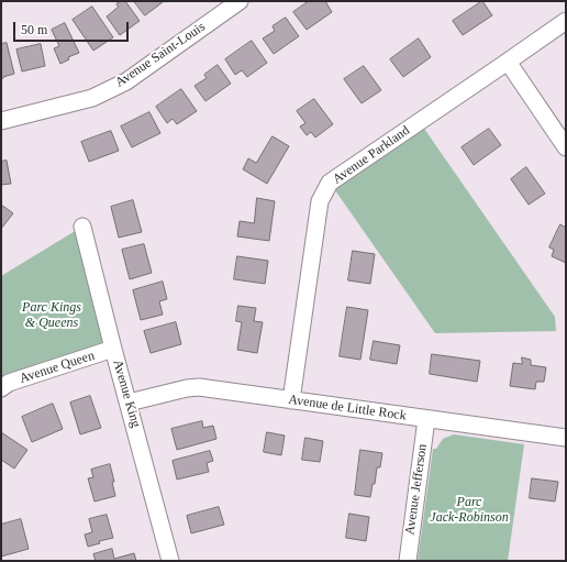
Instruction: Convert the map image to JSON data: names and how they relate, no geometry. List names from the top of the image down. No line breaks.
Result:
{"streets":{"street":["Avenue Saint-Louis","Avenue Parkland","Avenue Queen","Avenue King","Avenue de Little Rock","Avenue Jefferson"]},"crossings":[["Avenue Parkland","Avenue de Little Rock"],["Avenue Queen","Avenue King"],["Avenue King","Avenue de Little Rock"],["Avenue de Little Rock","Avenue Jefferson"]],"parks":["Parc Kings & Queens","Parc Jack-Robinson"],"scale_bar":"50 m"}
